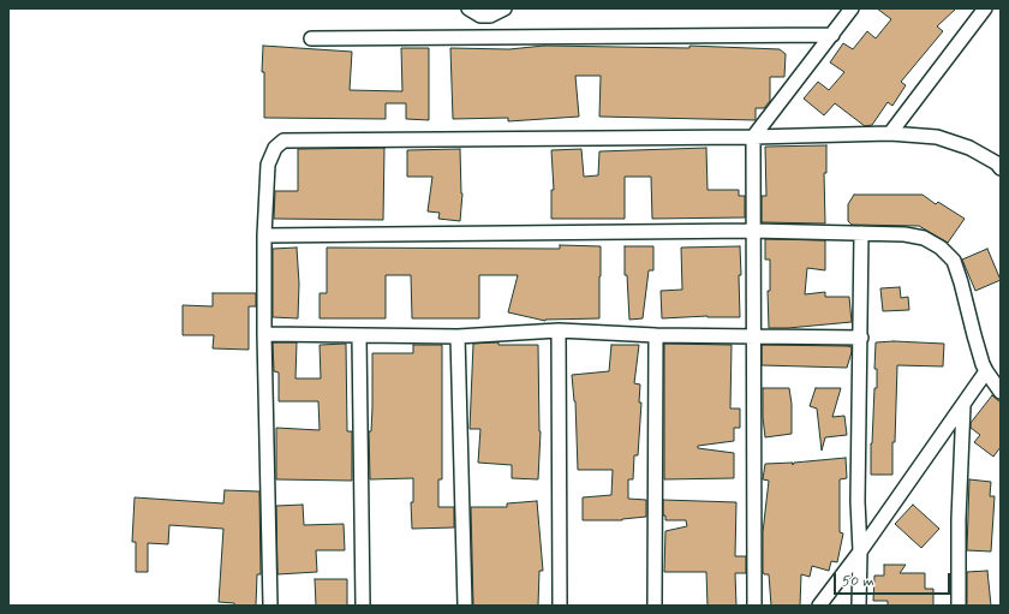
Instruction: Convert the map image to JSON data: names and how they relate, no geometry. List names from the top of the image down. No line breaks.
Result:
{"scale_bar":"50 m"}
